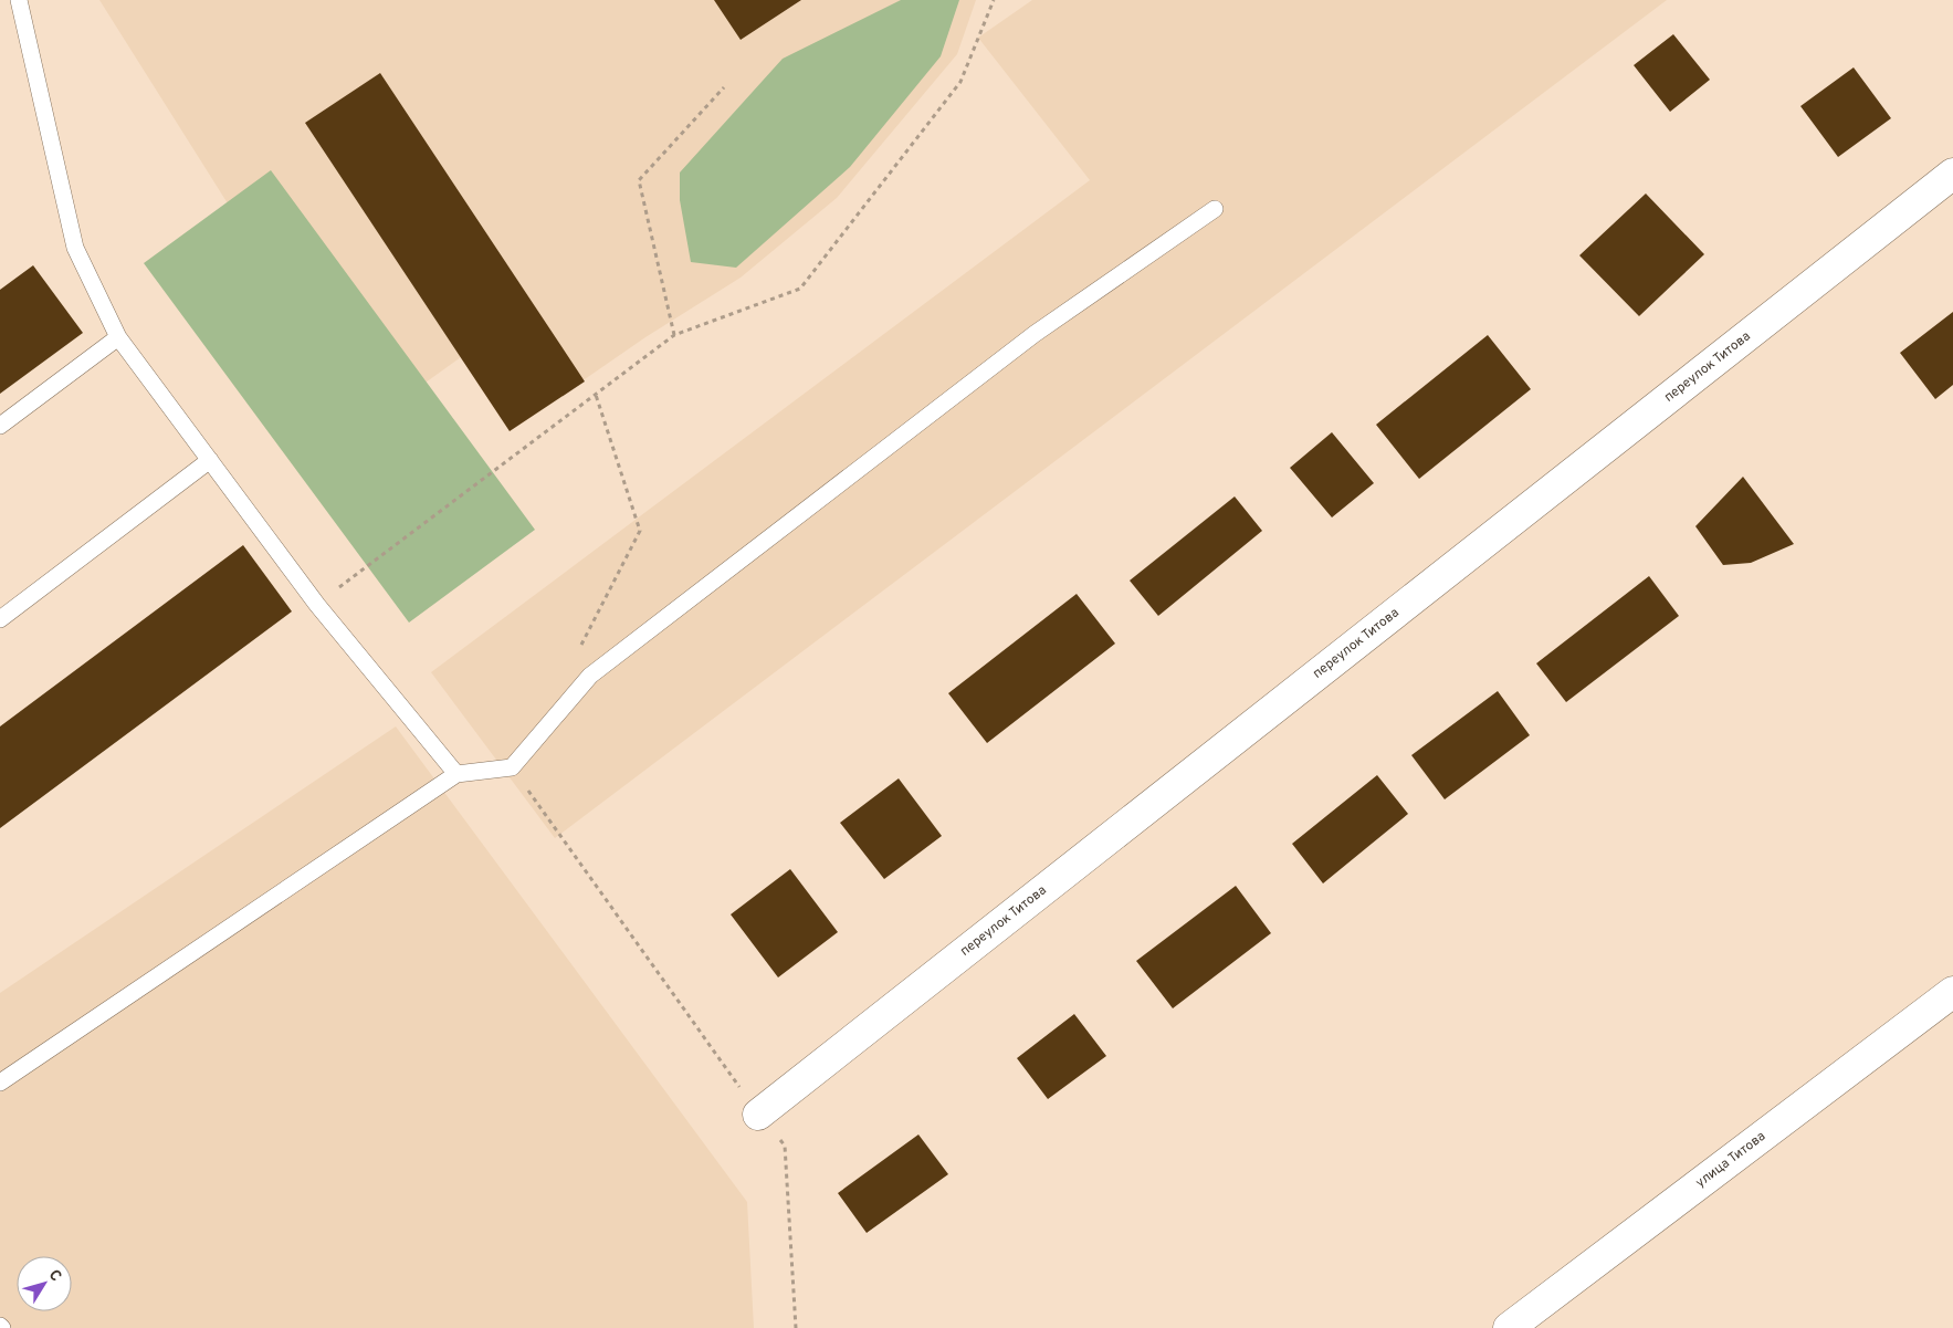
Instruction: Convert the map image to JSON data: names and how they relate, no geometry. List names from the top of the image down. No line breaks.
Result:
{"streets":{"street":["переулок Титова","улица Титова"]},"north":"top right"}
